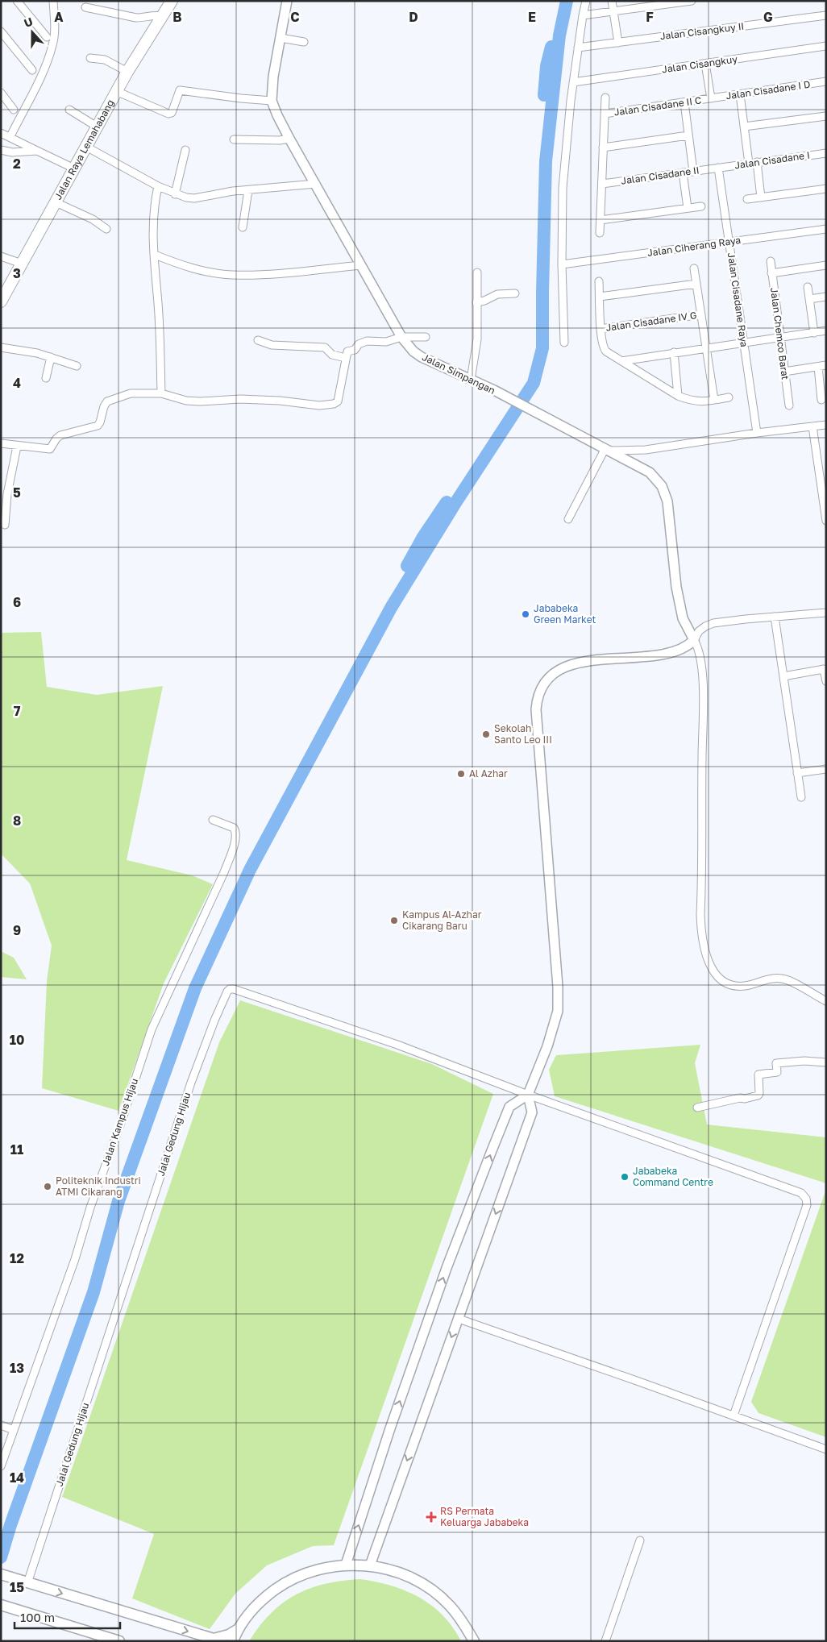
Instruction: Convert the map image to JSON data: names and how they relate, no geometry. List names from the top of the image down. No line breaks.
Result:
{"streets":{"main road":["Jalan Raya Lemahabang"],"street":["Jalan Cisangkuy II","Jalan Cisangkuy","Jalan Cisadane I D","Jalan Cisadane II C","Jalan Cisadane I","Jalan Cisadane II","Jalan Ciherang Raya","Jalan Cisadane Raya","Jalan Cisadane IV G","Jalan Chemco Barat","Jalan Simpangan","Jalan Kampus Hijau","Jalal Gedung Hijau"]},"crossings":[["Jalan Cisadane I D","Jalan Cisadane II C"],["Jalan Cisadane I","Jalan Cisadane II"],["Jalan Cisadane I","Jalan Cisadane Raya"],["Jalan Cisadane II","Jalan Cisadane Raya"],["Jalan Ciherang Raya","Jalan Cisadane Raya"]],"places":{"other":["Jababeka Green Market","Sekolah Santo Leo III","Al Azhar","Kampus Al-Azhar Cikarang Baru","Jababeka Command Centre","Politeknik Industri ATMI Cikarang"],"health":["RS Permata Keluarga Jababeka"]},"scale_bar":"100 m","north":"top","grid":{"columns":["A","B","C","D","E","F","G"],"rows":["2","3","4","5","6","7","8","9","10","11","12","13","14","15"]}}
